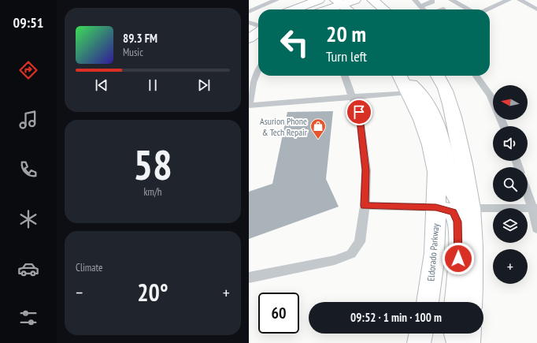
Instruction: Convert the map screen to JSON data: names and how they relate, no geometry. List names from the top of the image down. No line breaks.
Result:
{"streets":{"main road":["Eldorado Parkway"]},"places":{"shop":["Asurion Phone & Tech Repair"]},"north":"left","page":{"tabs":"09:51","turn":["20 m","Turn left"],"song":["89.3 FM","Music"],"map_buttons":"+","tile":[["58","km/h"],"Climate"],"heat":["−","20°","+"],"limit":"60","trip":"09:52 · 1 min · 100 m"}}
